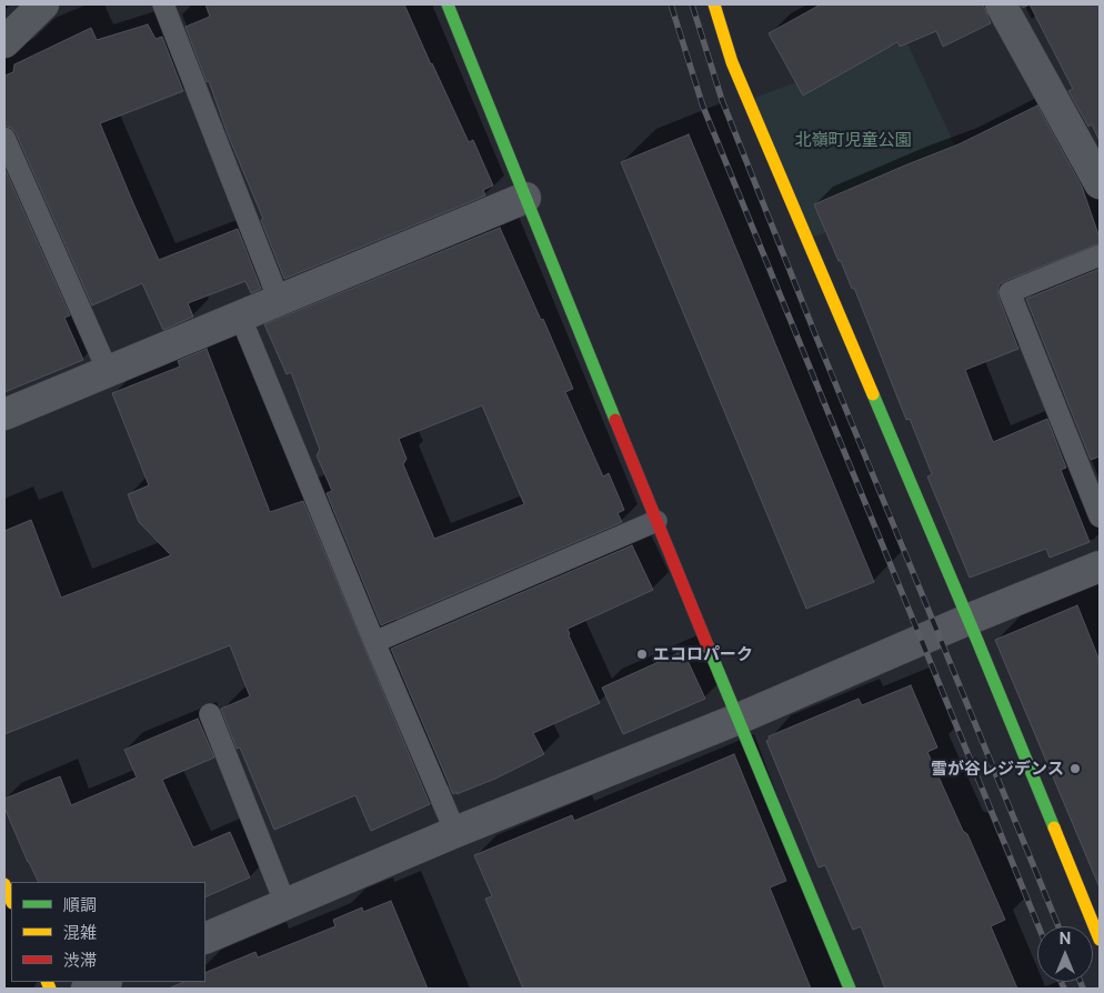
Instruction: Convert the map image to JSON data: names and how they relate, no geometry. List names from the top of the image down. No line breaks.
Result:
{"parks":["北嶺町児童公園"],"places":["エコロパーク","雪が谷レジデンス"],"legend":["順調","混雑","渋滞"],"north":"top"}
